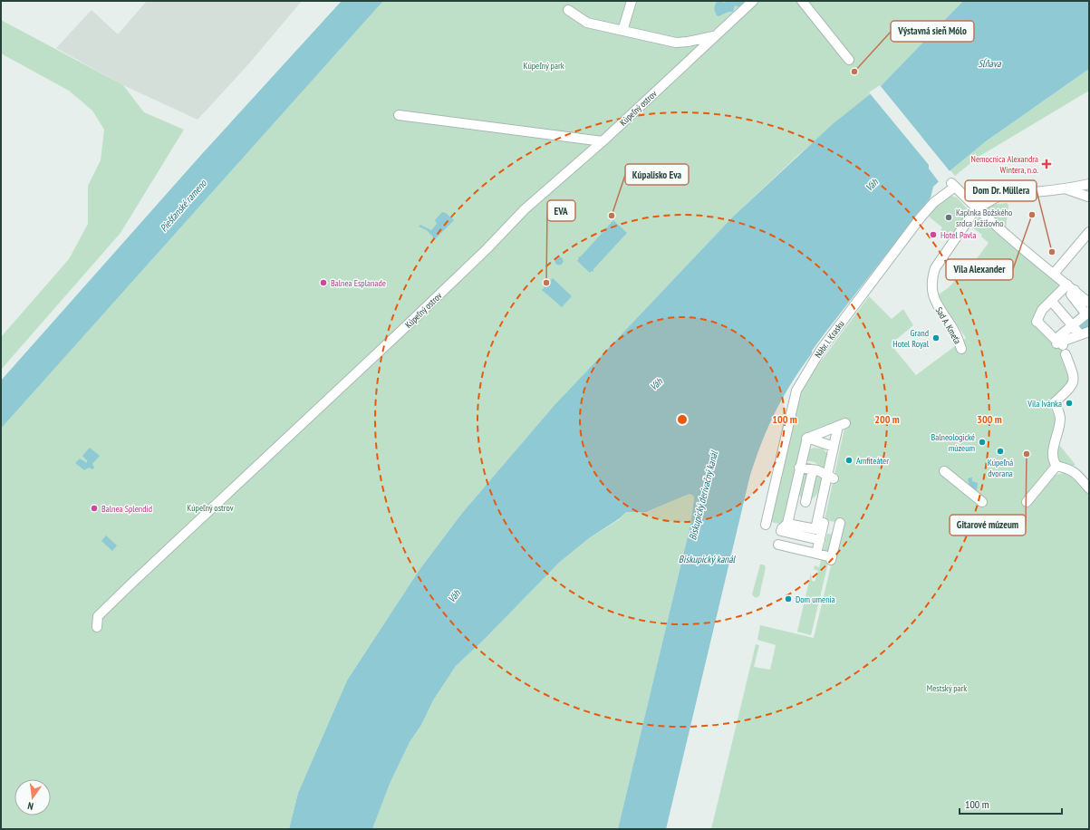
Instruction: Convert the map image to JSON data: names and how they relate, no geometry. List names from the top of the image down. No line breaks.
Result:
{"streets":{"street":["Kúpeľný ostrov","Sad A. Kmeťa","Nábr. I. Krasku"]},"crossings":[["Sad A. Kmeťa","Nábr. I. Krasku"]],"water":["Sĺňava","Váh","Piešťanské rameno","Biskupický derivačný kanál","Biskupický kanál"],"parks":["Kúpeľný park","Kúpeľný ostrov","Mestský park"],"places":{"other":["Výstavná sieň Mólo","Vila Alexander","Kúpalisko Eva","Kaplnka Božského srdca Ježišovho","Hotel Pavla","Dom Dr. Müllera","Balnea Esplanade","EVA","Grand Hotel Royal","Vila Ivánka","Balneologické múzeum","Kúpeľná dvorana","Gitarové múzeum","Amfiteáter","Balnea Splendid","Dom umenia"],"health":["Nemocnica Alexandra Wintera, n.o."]},"scale_bar":"100 m","north":"bottom","rings":["100 m","200 m","300 m"]}
